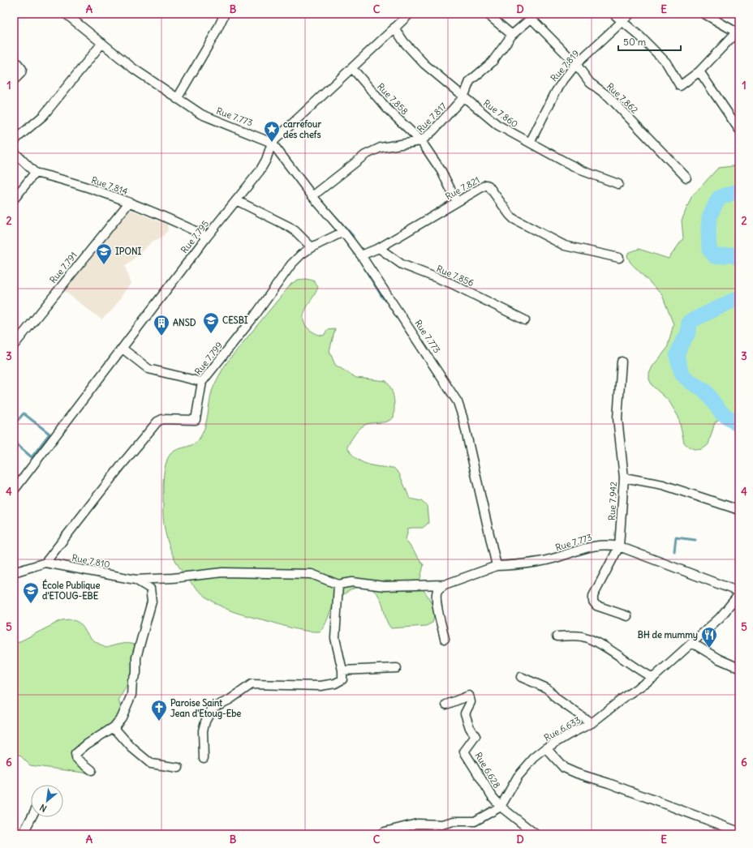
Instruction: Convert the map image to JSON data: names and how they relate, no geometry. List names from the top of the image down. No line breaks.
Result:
{"streets":{"street":["Rue 7.819","Rue 7.862","Rue 7.858","Rue 7.860","Rue 7.773","Rue 7.817","Rue 7.814","Rue 7.821","Rue 7.795","Rue 7.791","Rue 7.856","Rue 7.799","Rue 7.942","Rue 7.810","Rue 6.633","Rue 6.628"]},"crossings":[["Rue 7.819","Rue 7.862"],["Rue 7.819","Rue 7.860"],["Rue 7.862","Rue 7.817"],["Rue 7.858","Rue 7.817"],["Rue 7.858","Rue 7.821"],["Rue 7.858","Rue 7.795"],["Rue 7.860","Rue 7.817"],["Rue 7.860","Rue 7.795"],["Rue 7.773","Rue 7.817"],["Rue 7.773","Rue 7.821"],["Rue 7.773","Rue 7.795"],["Rue 7.773","Rue 7.799"],["Rue 7.773","Rue 7.942"],["Rue 7.814","Rue 7.795"],["Rue 7.814","Rue 7.791"],["Rue 7.821","Rue 7.856"],["Rue 7.799","Rue 7.810"],["Rue 6.633","Rue 6.628"]],"places":{"place":["carrefour des chefs"],"school or university":["IPONI","CESBI","École Publique d'ETOUG-EBE"],"building":["ANSD"],"restaurant":["BH de mummy"],"church":["Paroise Saint Jean d'Etoug-Ebe"]},"scale_bar":"50 m","north":"bottom left","grid":{"columns":["A","B","C","D","E"],"rows":["1","2","3","4","5","6"]}}
